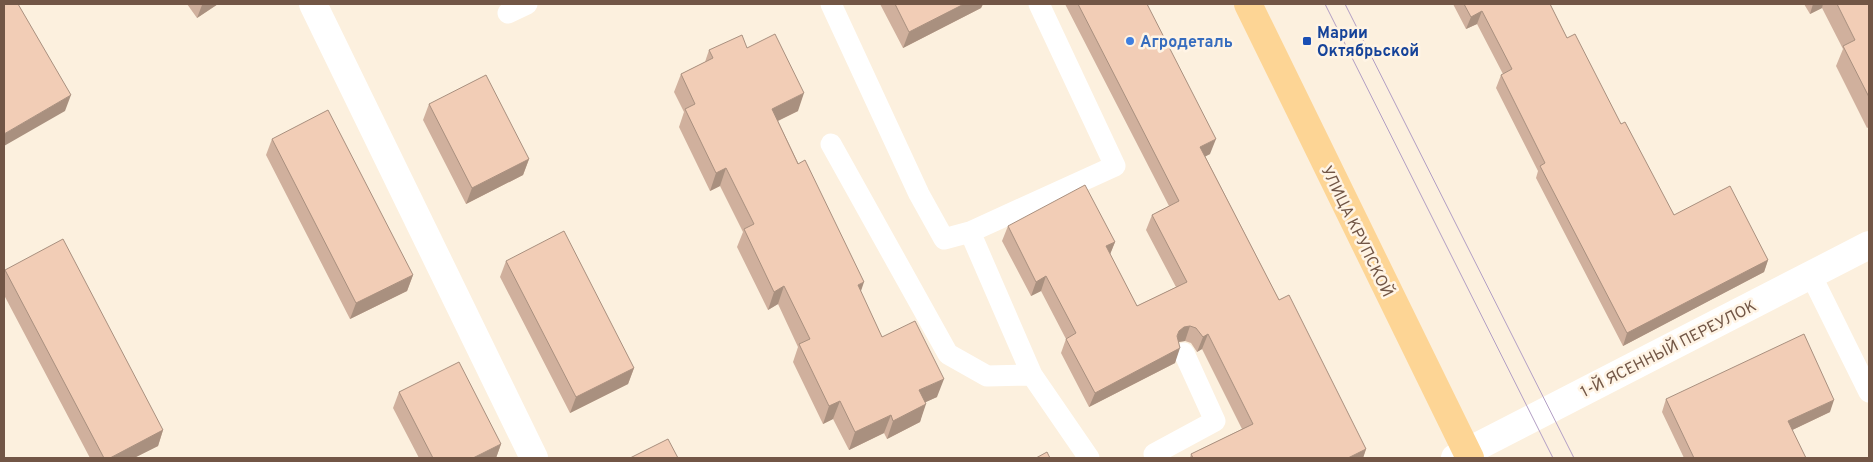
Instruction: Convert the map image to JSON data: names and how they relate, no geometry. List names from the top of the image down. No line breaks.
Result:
{"streets":{"main road":["УЛИЦА КРУПСКОЙ"],"street":["1-Й ЯСЕННЫЙ ПЕРЕУЛОК"]},"crossings":[["УЛИЦА КРУПСКОЙ","1-Й ЯСЕННЫЙ ПЕРЕУЛОК"]],"places":{"other":["Агродеталь"],"transit":["Марии Октябрьской"]}}
